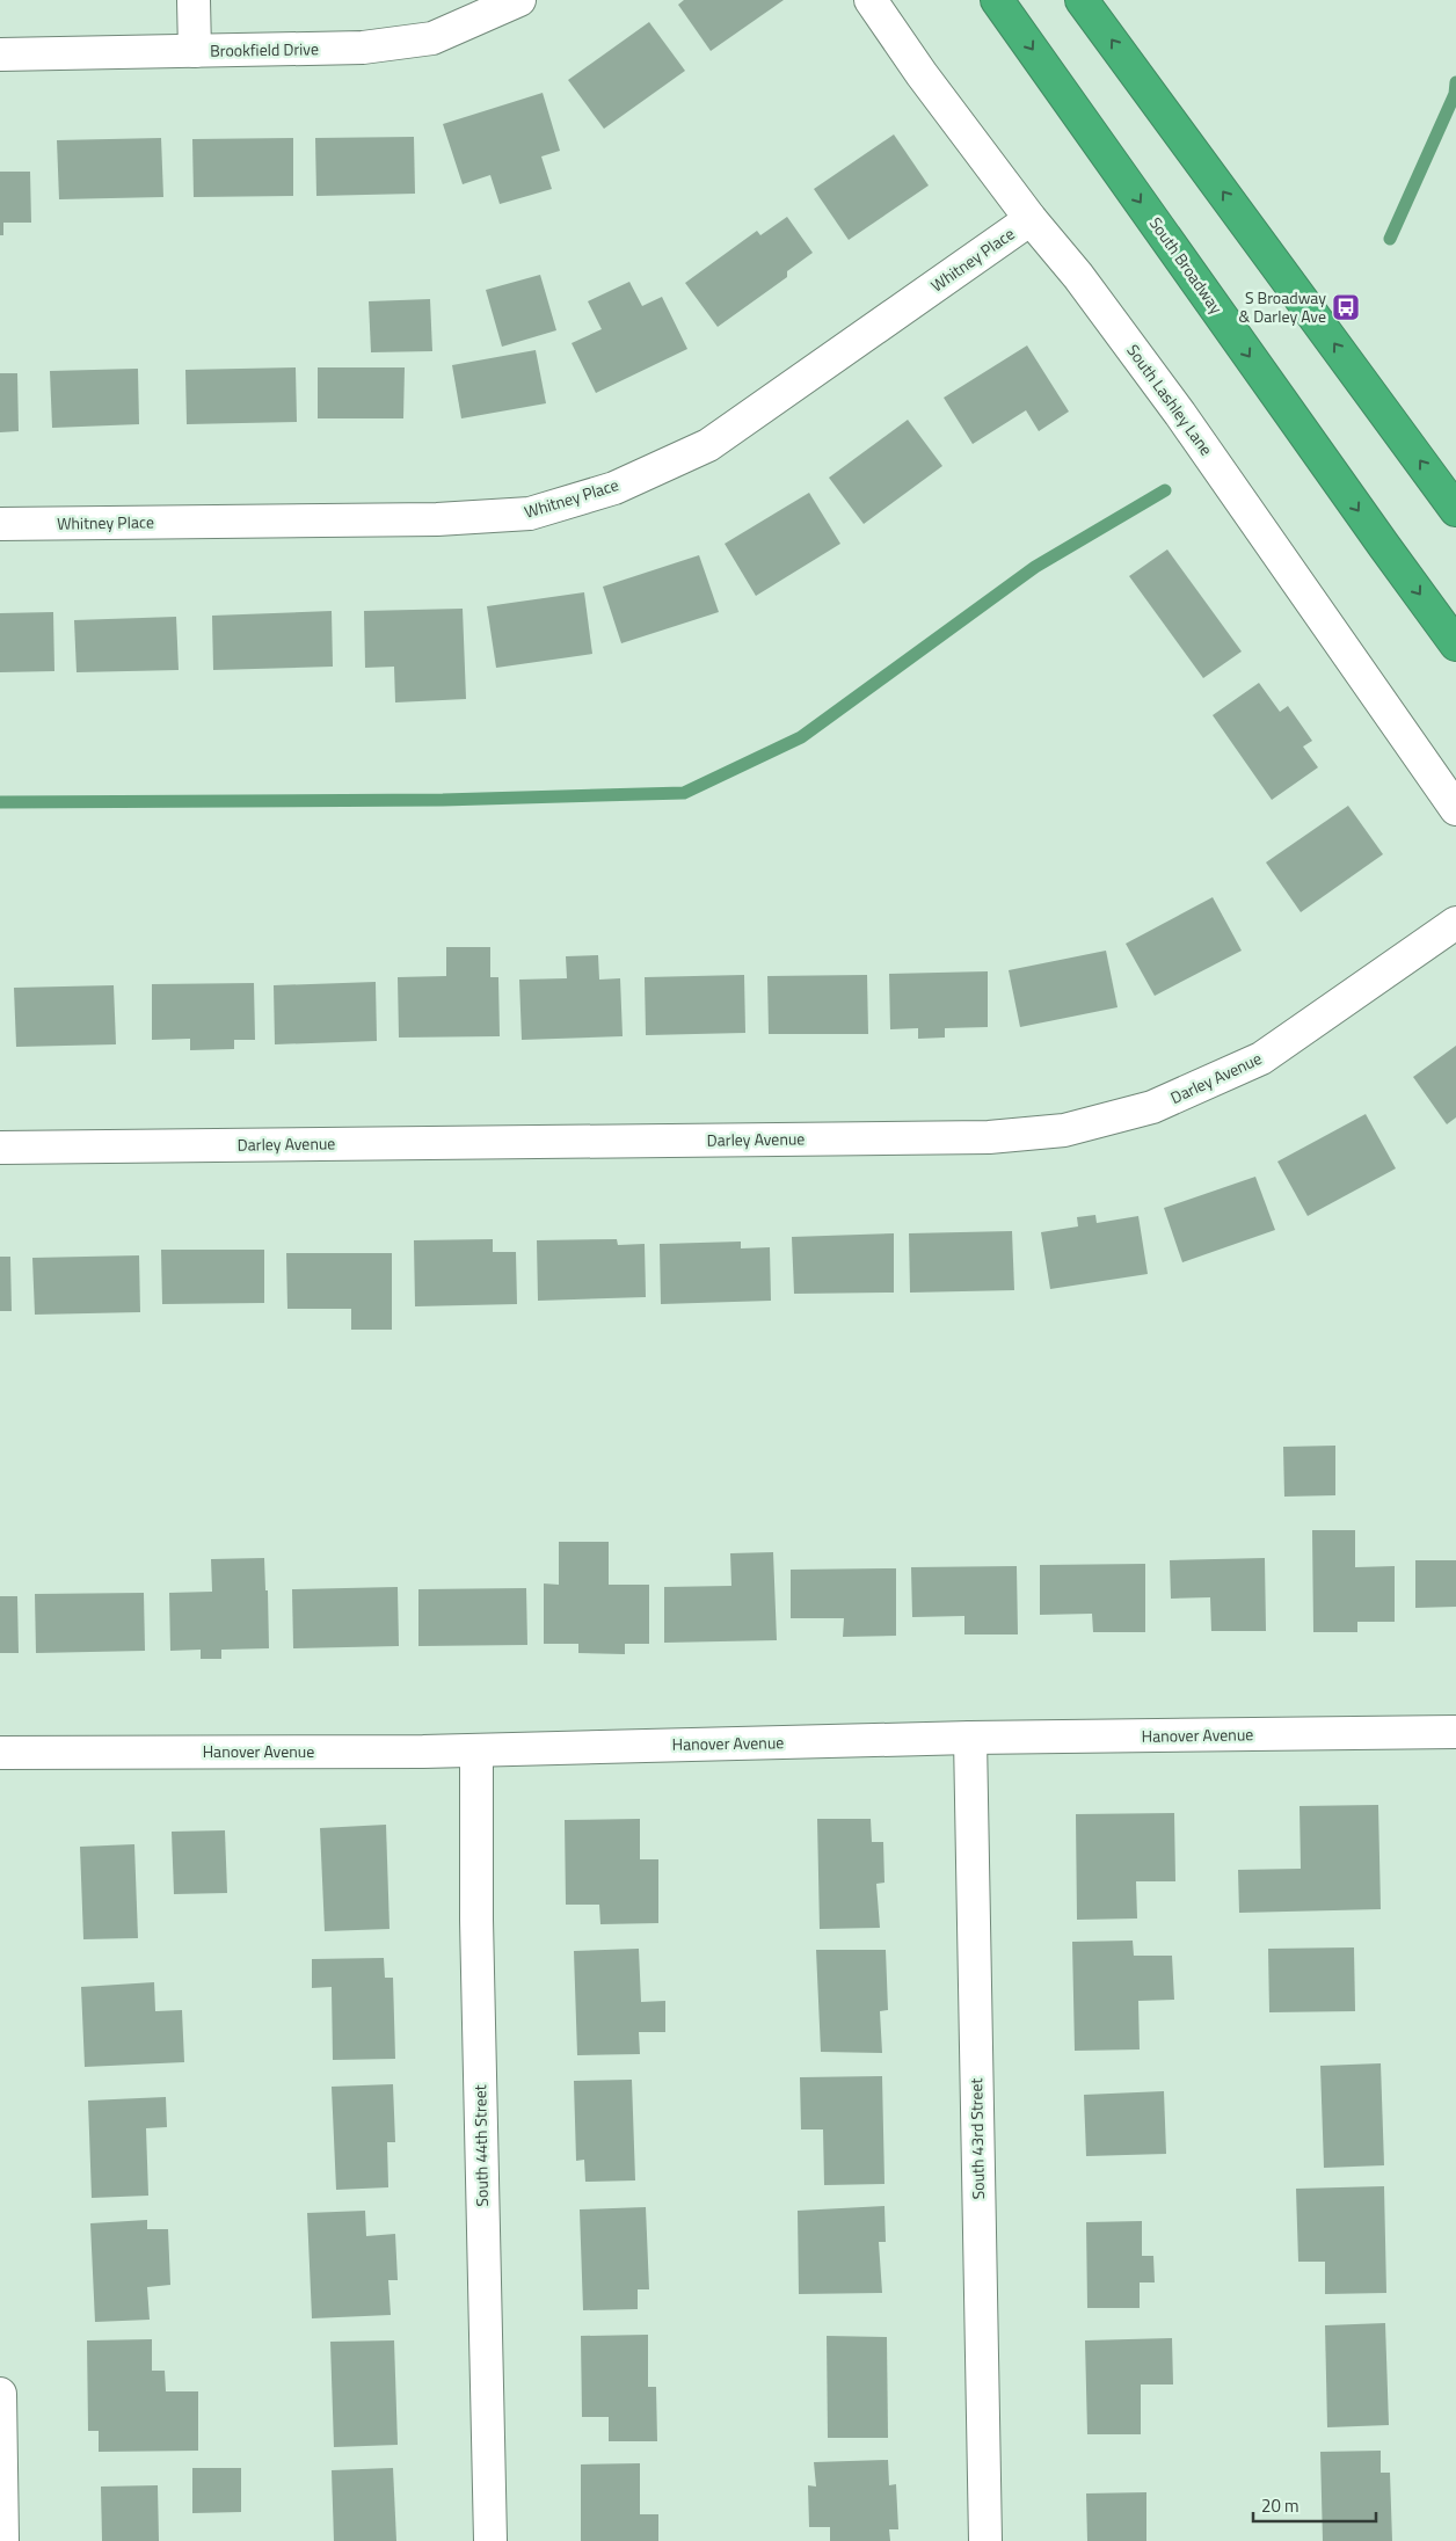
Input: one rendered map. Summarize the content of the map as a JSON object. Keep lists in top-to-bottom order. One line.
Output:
{"streets":{"highway":["South Broadway"],"street":["Brookfield Drive","Whitney Place","South Lashley Lane","Darley Avenue","Hanover Avenue","South 43rd Street","South 44th Street"]},"crossings":[["Whitney Place","South Lashley Lane"],["Hanover Avenue","South 43rd Street"],["Hanover Avenue","South 44th Street"]],"places":{"bus stop":["S Broadway & Darley Ave"]},"scale_bar":"20 m"}
